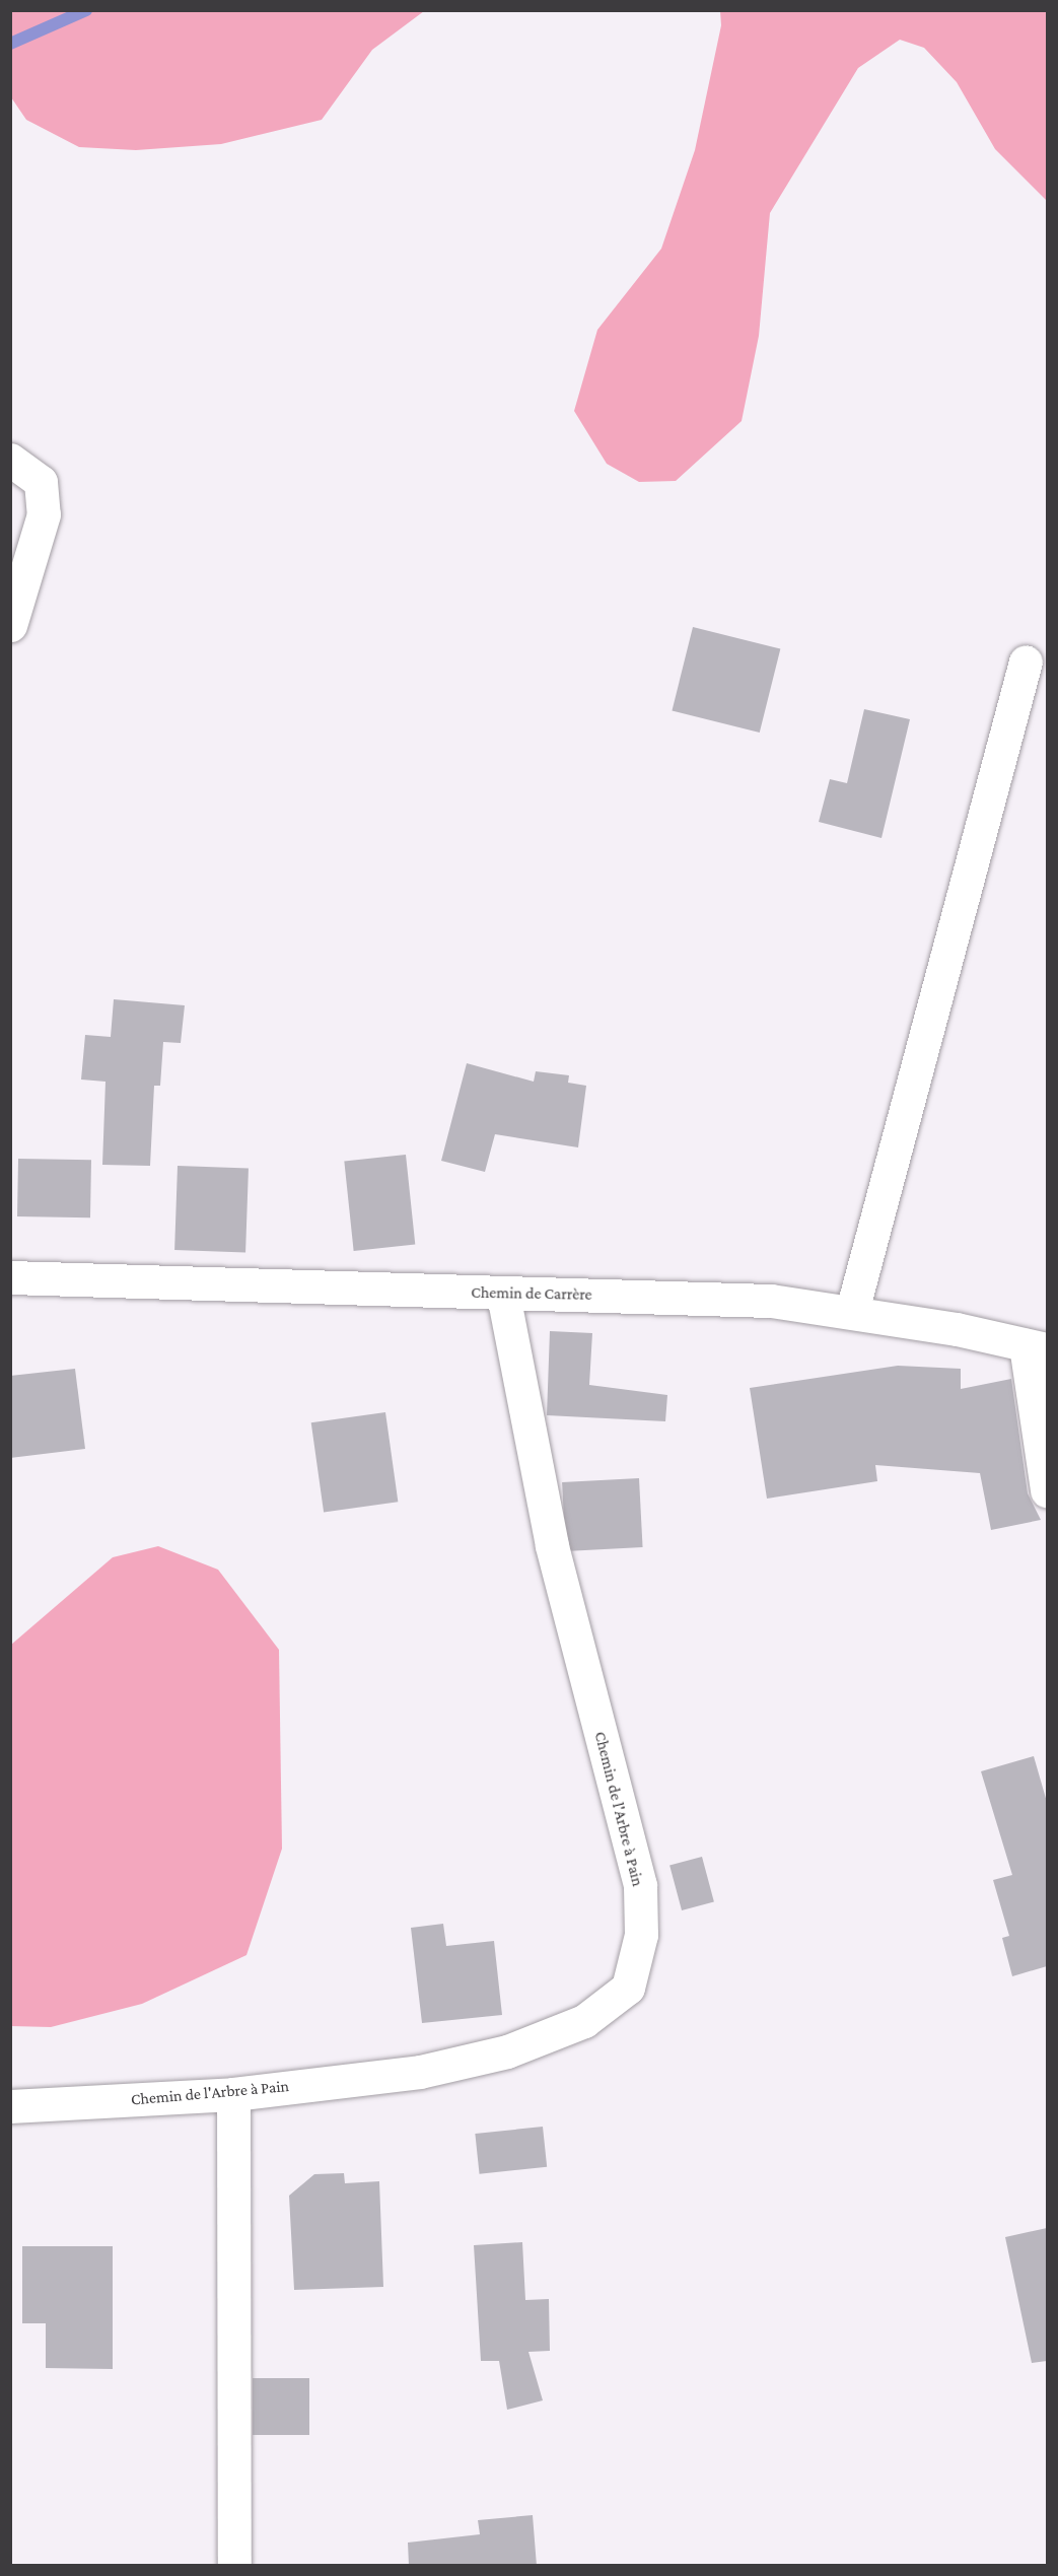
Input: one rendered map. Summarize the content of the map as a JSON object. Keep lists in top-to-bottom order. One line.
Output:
{"streets":{"street":["Chemin de Carrère","Chemin de l'Arbre à Pain"]},"crossings":[["Chemin de Carrère","Chemin de l'Arbre à Pain"]]}
